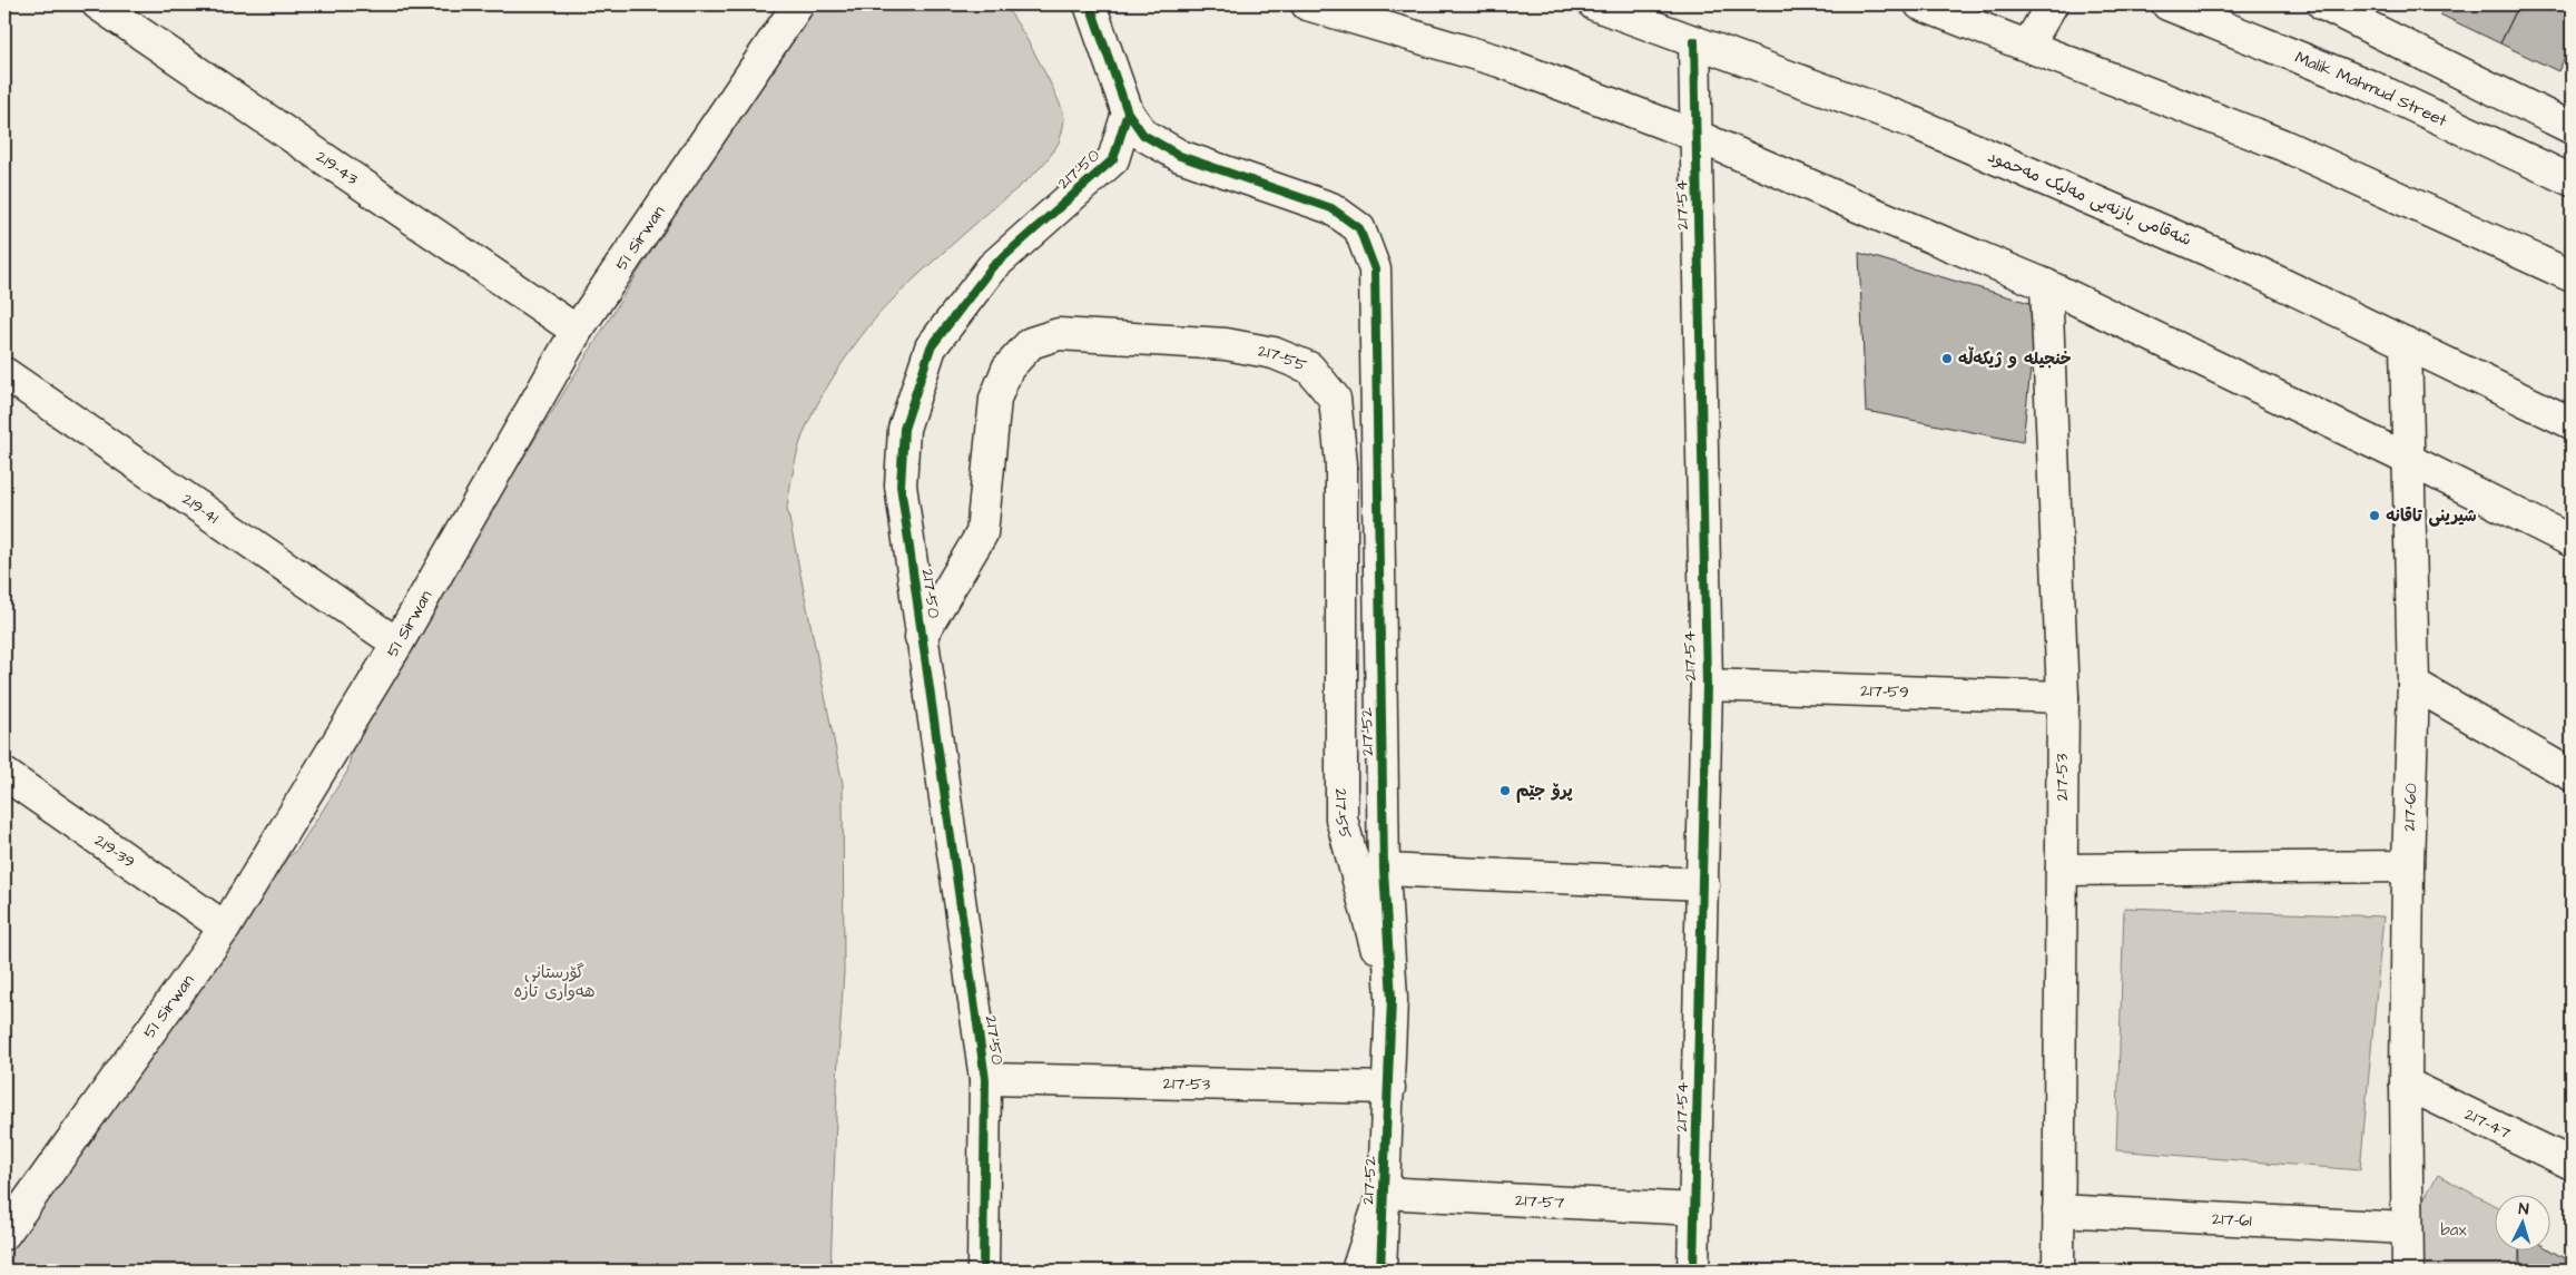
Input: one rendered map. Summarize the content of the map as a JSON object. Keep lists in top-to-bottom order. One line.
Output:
{"streets":{"main road":["Malik Mahmud Street","219-43","217-50","شەقامی بازنەیی مەلیک مەحمود","217-54","51 Sirwan","217-55","219-41","217-59","217-52","217-53","217-60","219-39","217-47","217-57","217-61"]},"crossings":[["219-43","51 Sirwan"],["217-50","217-55"],["217-50","217-52"],["217-50","217-53"],["شەقامی بازنەیی مەلیک مەحمود","217-54"],["شەقامی بازنەیی مەلیک مەحمود","217-60"],["217-54","217-59"],["217-54","217-57"],["51 Sirwan","219-41"],["51 Sirwan","219-39"],["217-55","217-52"],["217-59","217-53"],["217-52","217-53"],["217-52","217-57"],["217-53","217-61"],["217-60","217-47"],["217-60","217-61"]],"parks":["گۆڕستانی هەواری تازە","bax"],"places":["خنجیلە و ژیکەڵە","شیرینی تاقانه","پرۆ جێم"],"north":"top"}
